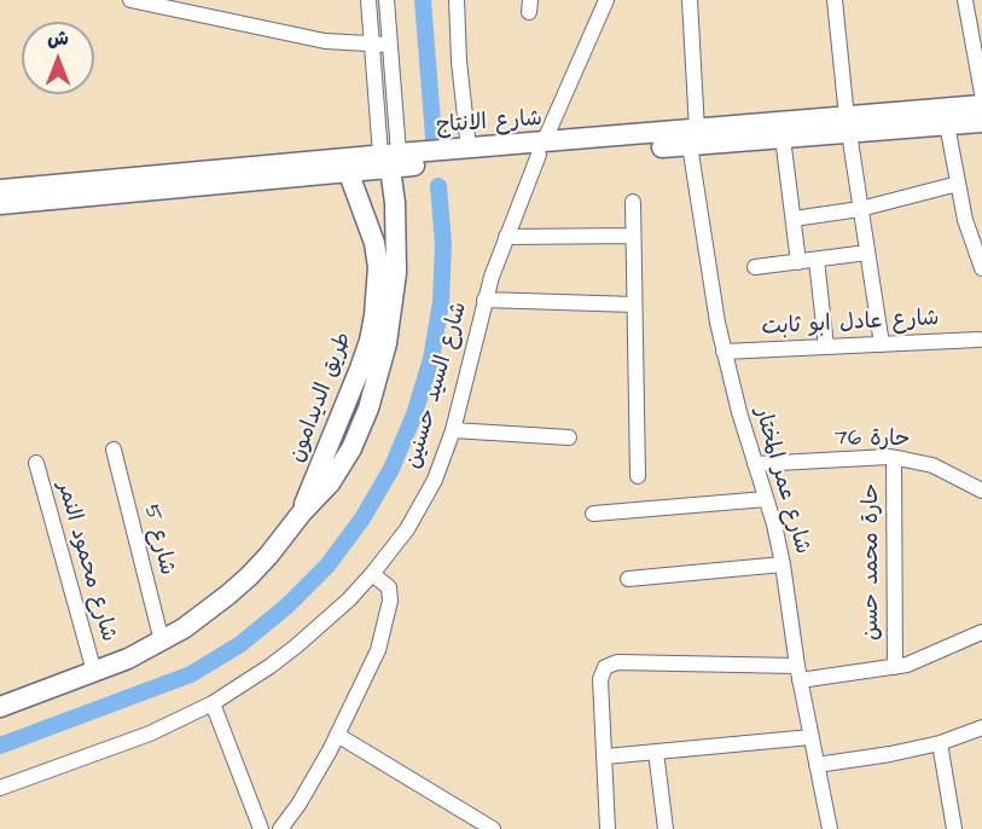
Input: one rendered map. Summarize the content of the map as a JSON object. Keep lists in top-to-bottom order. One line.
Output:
{"streets":{"main road":["شارع الانتاج","طريق الديدامون"],"street":["شارع عادل ابو ثابت","شارع السيد حسنين","حارة 76","شارع عمر المختار","شارع 5","شارع محمود النمر","حارة محمد حسن"]},"crossings":[["شارع الانتاج","شارع السيد حسنين"],["شارع الانتاج","طريق الديدامون"],["شارع الانتاج","شارع عمر المختار"],["شارع عادل ابو ثابت","شارع عمر المختار"],["طريق الديدامون","شارع 5"],["طريق الديدامون","شارع محمود النمر"],["حارة 76","شارع عمر المختار"],["حارة 76","حارة محمد حسن"]],"north":"top"}
